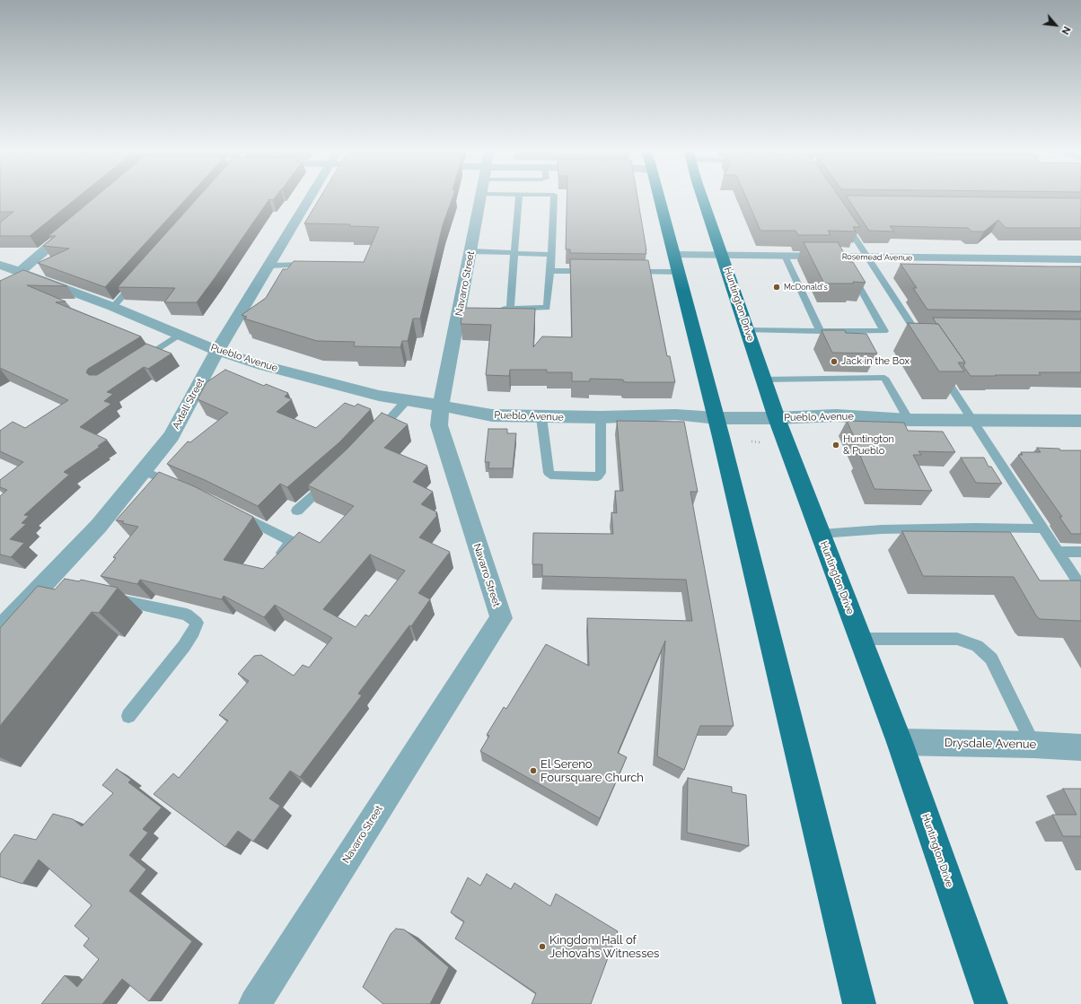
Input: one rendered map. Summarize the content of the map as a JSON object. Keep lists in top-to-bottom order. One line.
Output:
{"streets":{"main road":["Huntington Drive"],"street":["Rosemead Avenue","Navarro Street","Pueblo Avenue","Axtell Street","Drysdale Avenue"]},"crossings":[["Rosemead Avenue","Huntington Drive"],["Navarro Street","Pueblo Avenue"],["Huntington Drive","Pueblo Avenue"],["Huntington Drive","Drysdale Avenue"],["Pueblo Avenue","Axtell Street"]],"places":["McDonald's","Jack in the Box","Huntington & Pueblo","El Sereno Foursquare Church","Kingdom Hall of Jehovahs Witnesses"],"north":"bottom right"}
